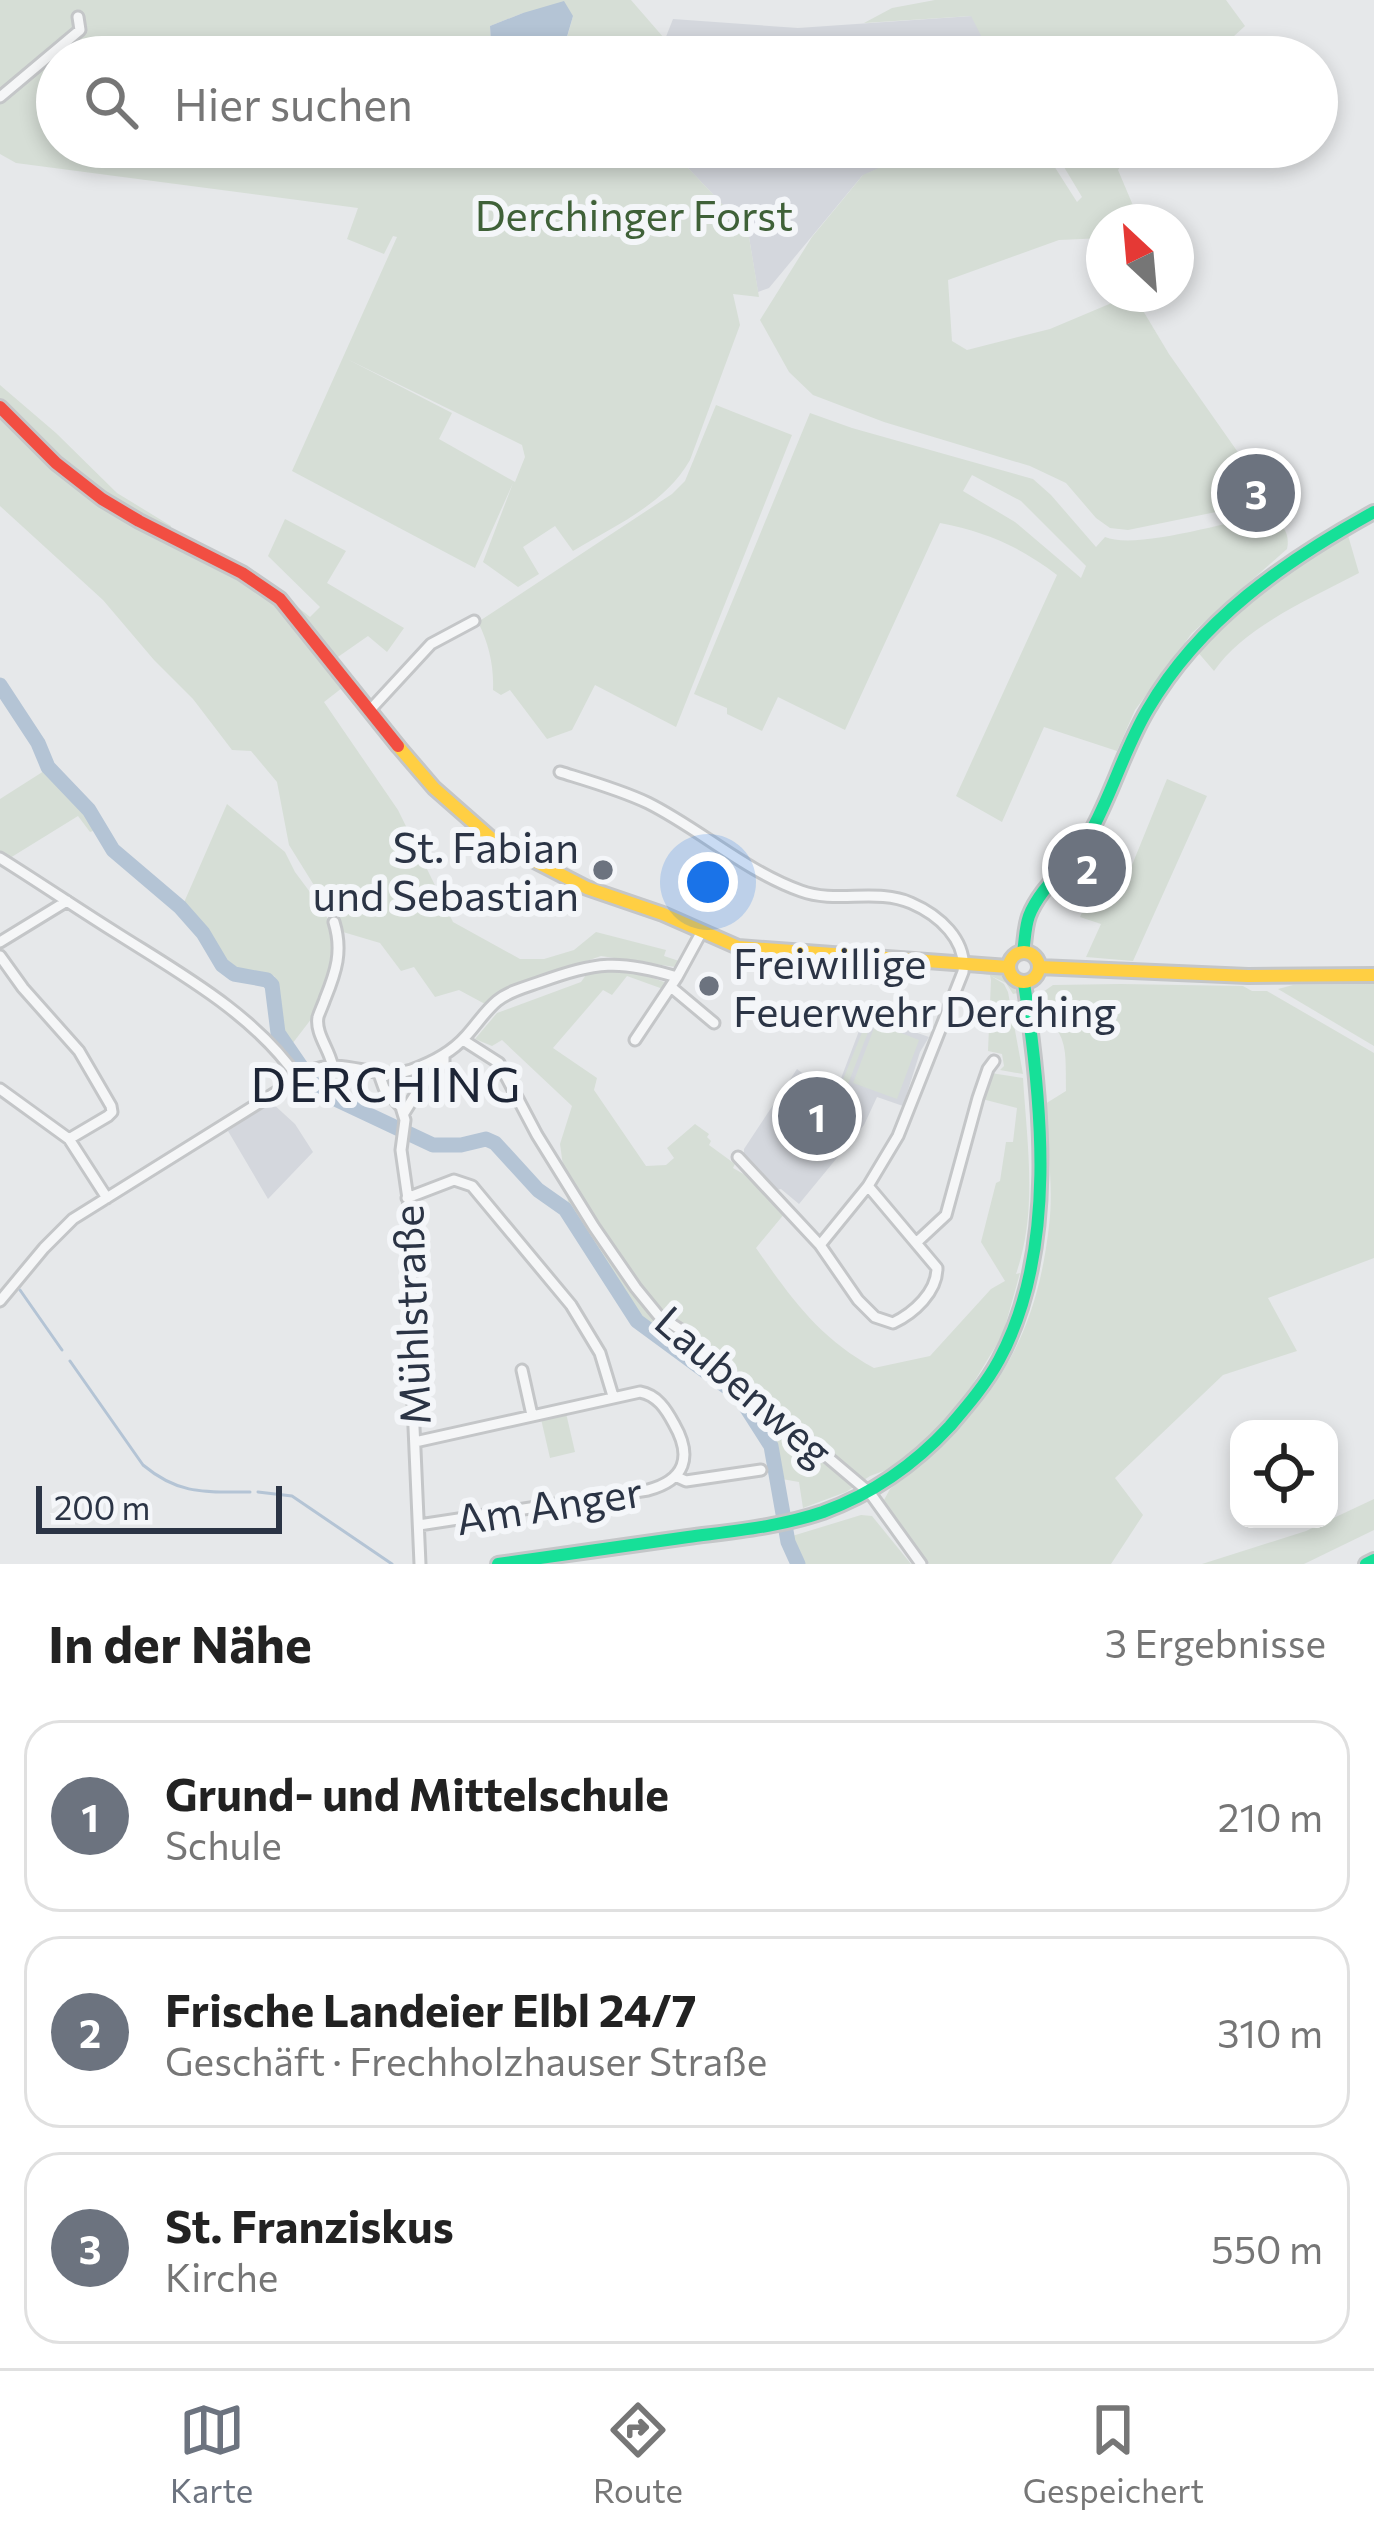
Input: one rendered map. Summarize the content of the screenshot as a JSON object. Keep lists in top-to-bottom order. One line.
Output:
{"streets":{"street":["Mühlstraße","Laubenweg","Am Anger"]},"crossings":[["Mühlstraße","Am Anger"]],"districts":["DERCHING"],"parks":["Derchinger Forst"],"places":["St. Fabian und Sebastian","Freiwillige Feuerwehr Derching"],"scale_bar":"200 m","north":"top left","page":{"search":"Hier suchen","pins":["3","2","1"],"scale":"200 m","heading":["In der Nähe","3 Ergebnisse"],"list":[{"mark":"1","name":"Grund- und Mittelschule","note":"Schule","value":"210 m"},{"mark":"2","name":"Frische Landeier Elbl 24/7","note":"Geschäft · Frechholzhauser Straße","value":"310 m"},{"mark":"3","name":"St. Franziskus","note":"Kirche","value":"550 m"}],"nav":["Karte","Route","Gespeichert"]}}
